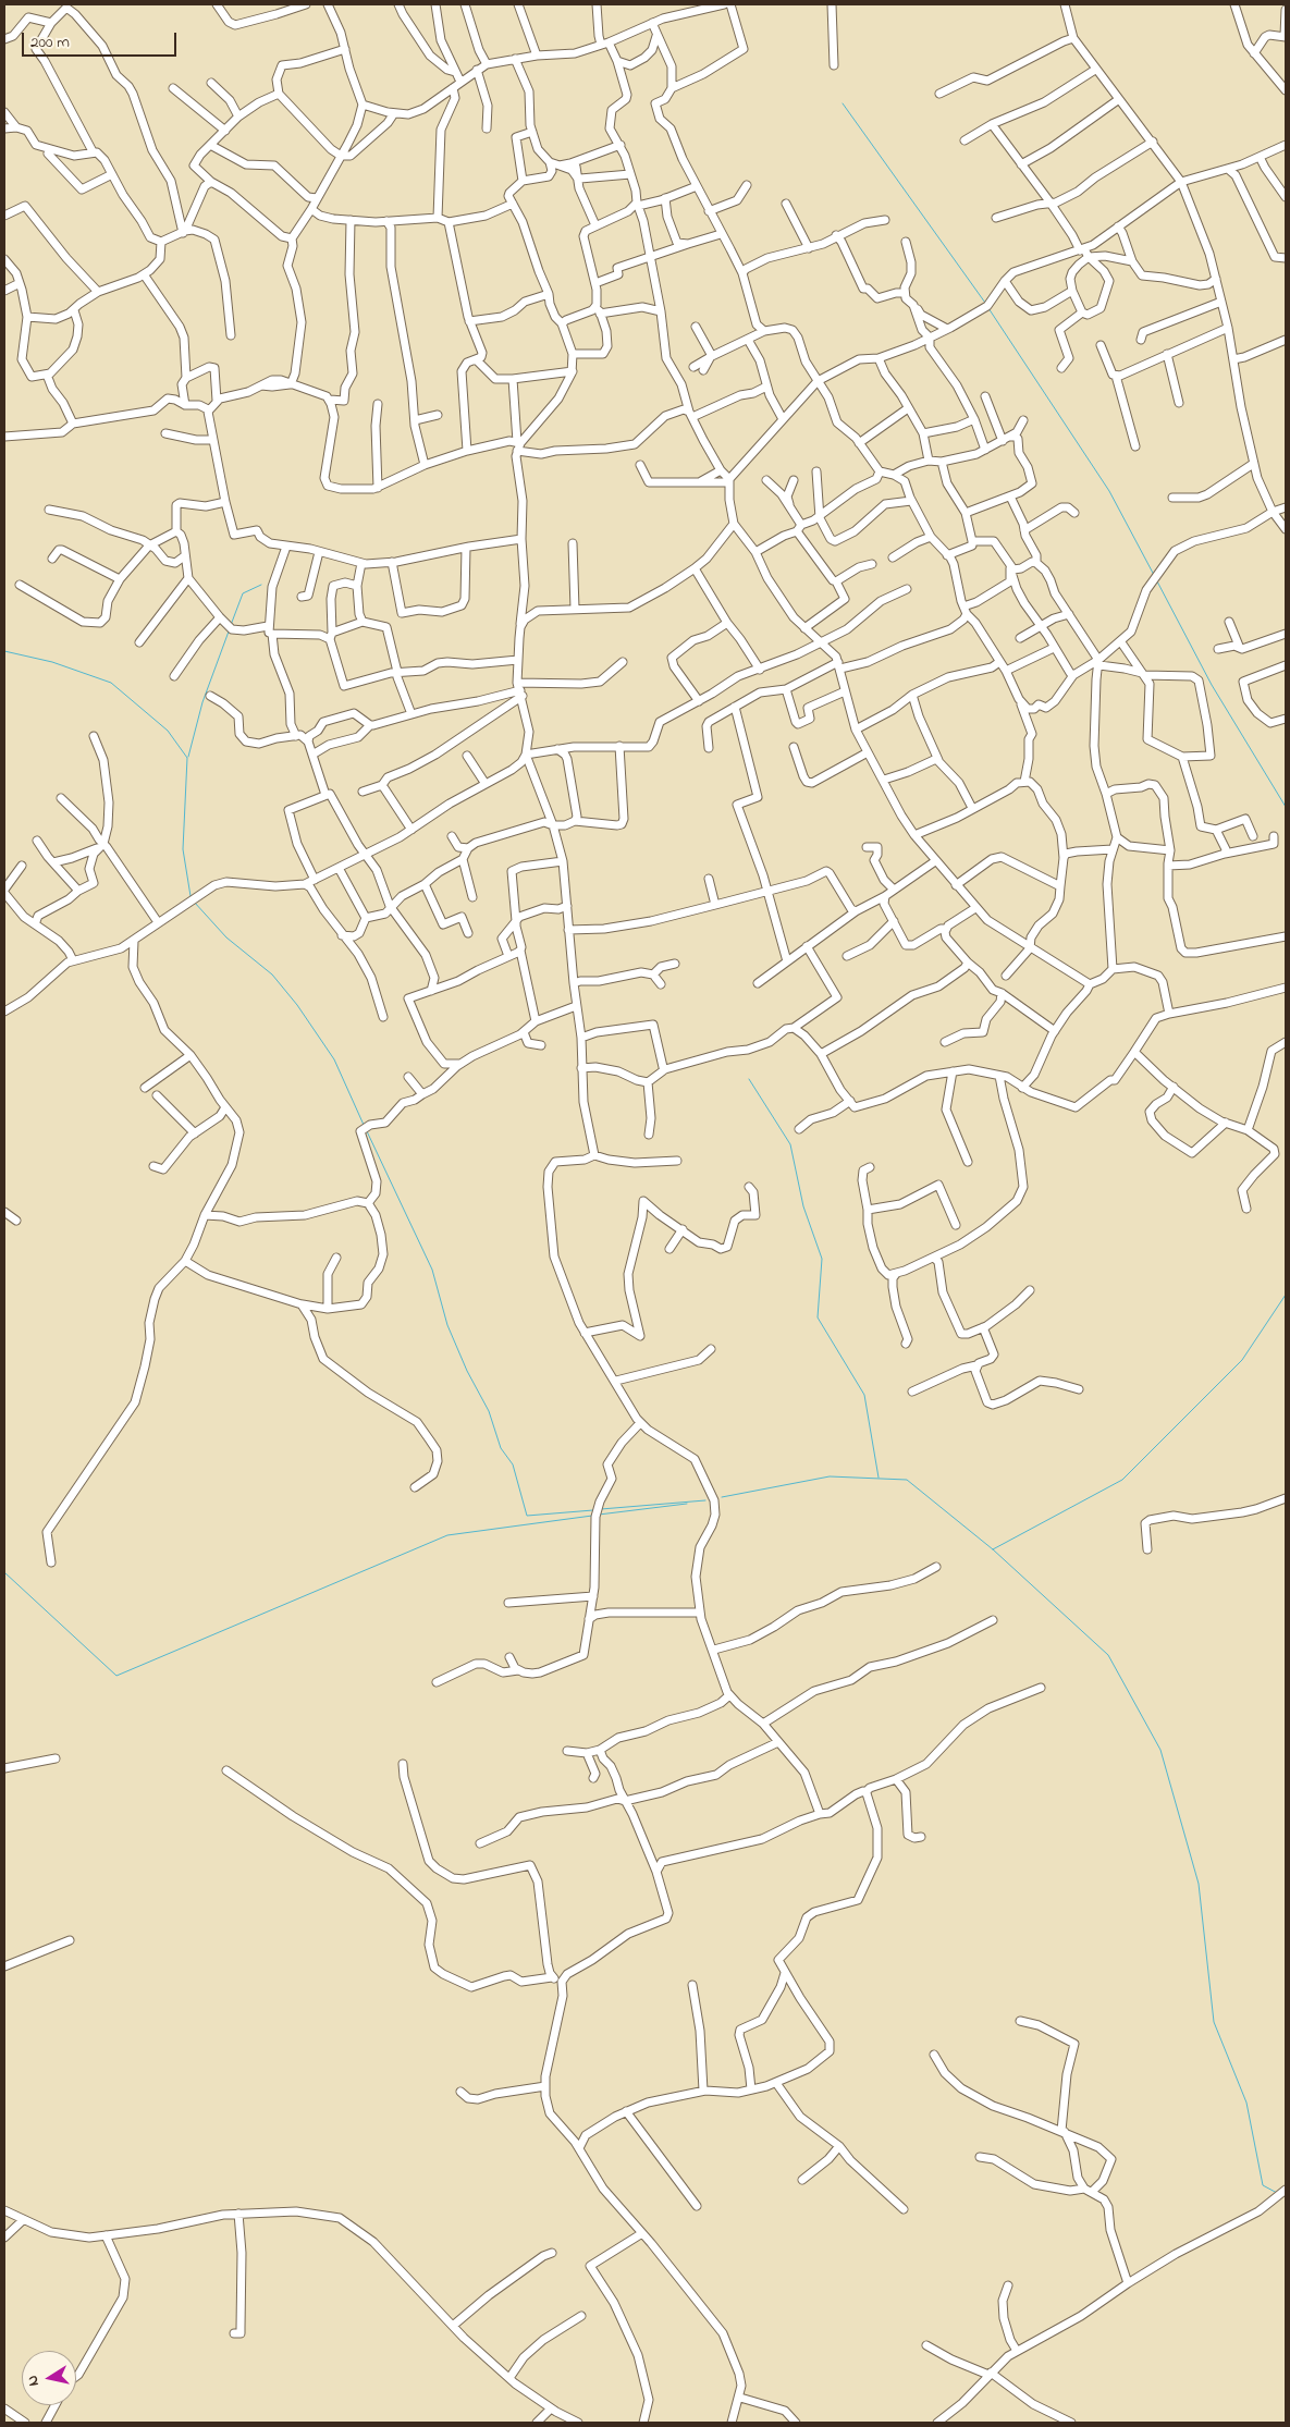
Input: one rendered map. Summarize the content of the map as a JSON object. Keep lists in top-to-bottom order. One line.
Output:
{"scale_bar":"200 m","north":"left"}
